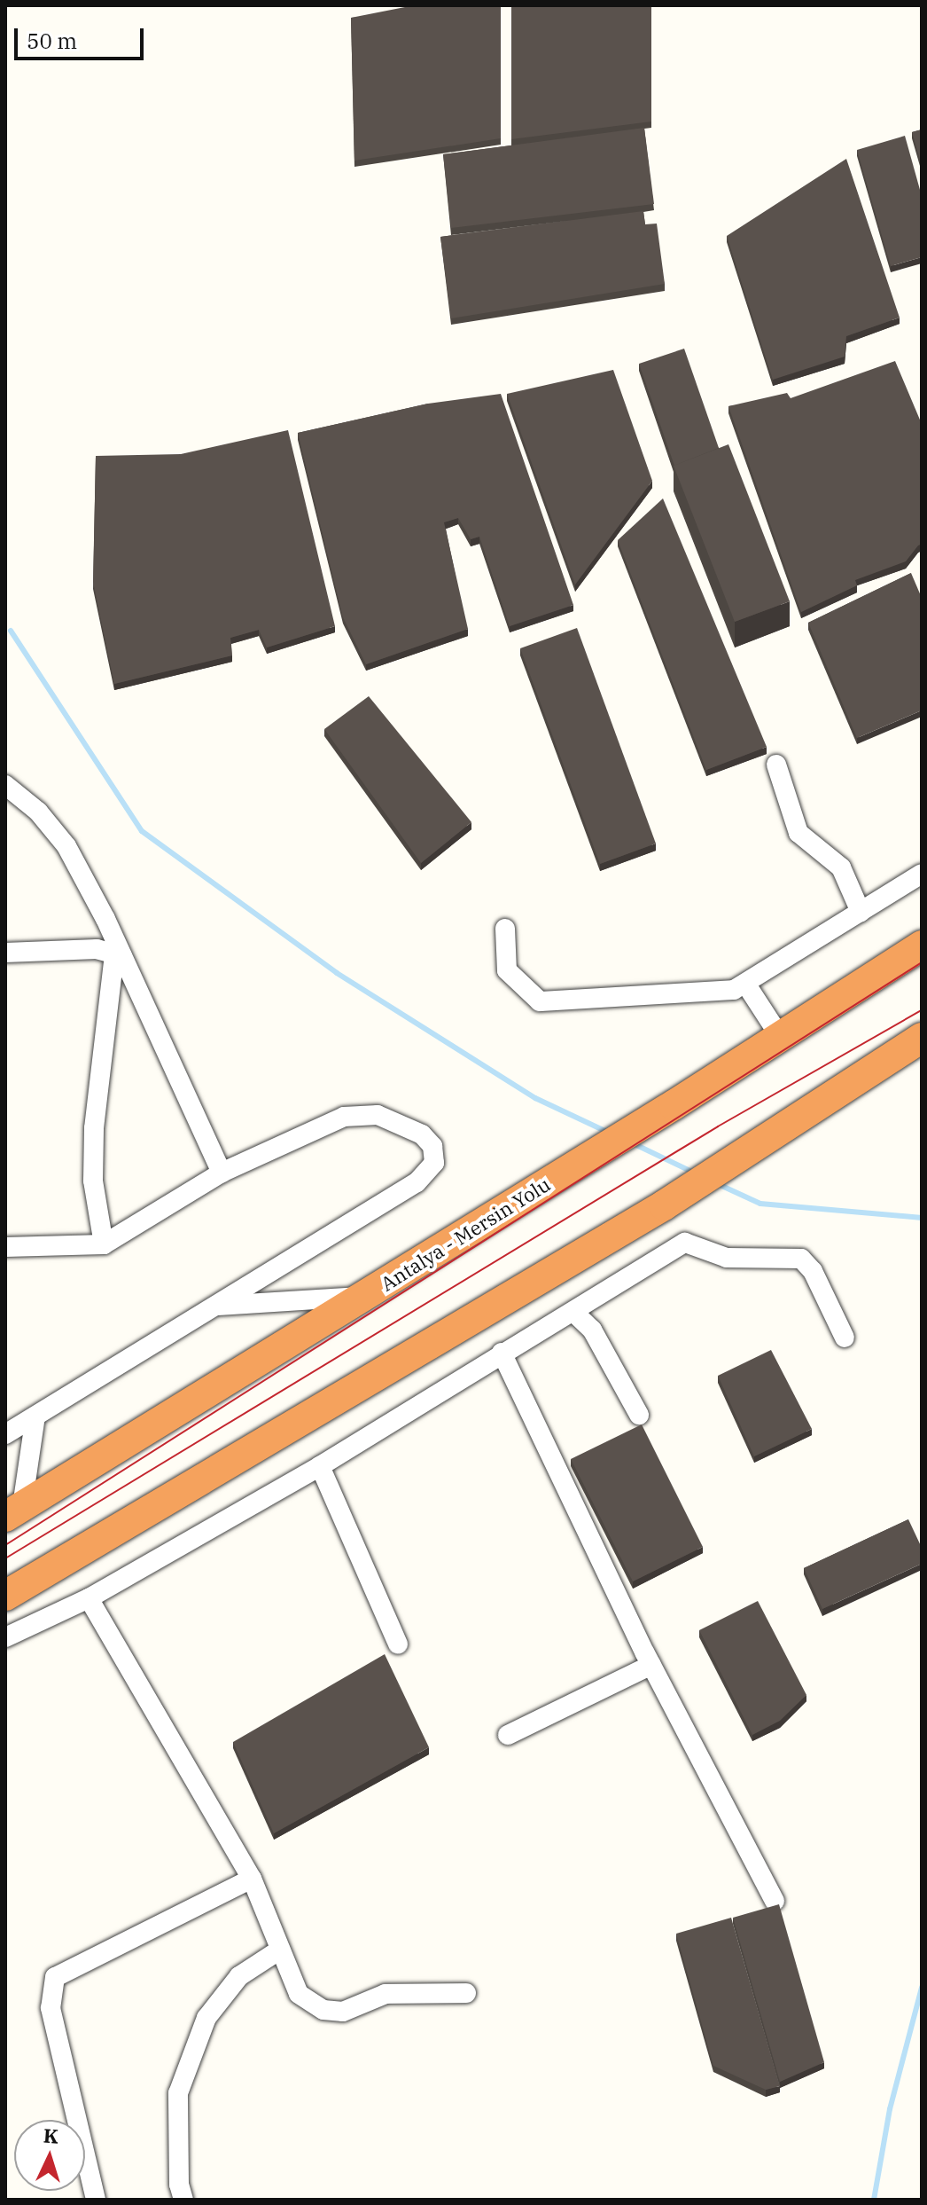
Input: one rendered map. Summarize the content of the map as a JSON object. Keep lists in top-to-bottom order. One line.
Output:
{"streets":{"highway":["Antalya - Mersin Yolu"]},"scale_bar":"50 m","north":"top"}
